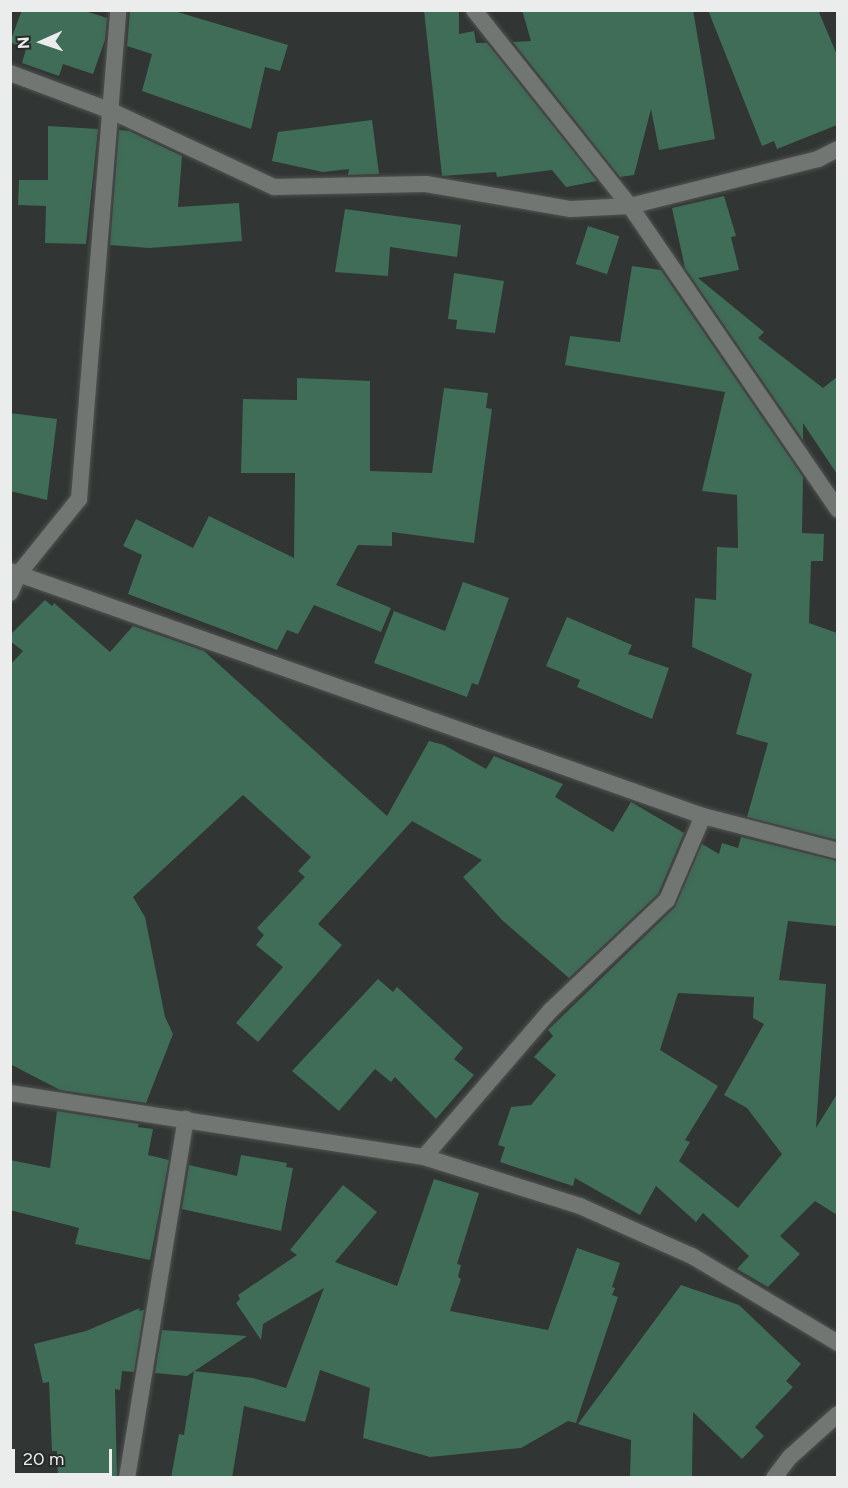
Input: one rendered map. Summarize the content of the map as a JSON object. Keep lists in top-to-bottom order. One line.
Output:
{"scale_bar":"20 m","north":"left"}
